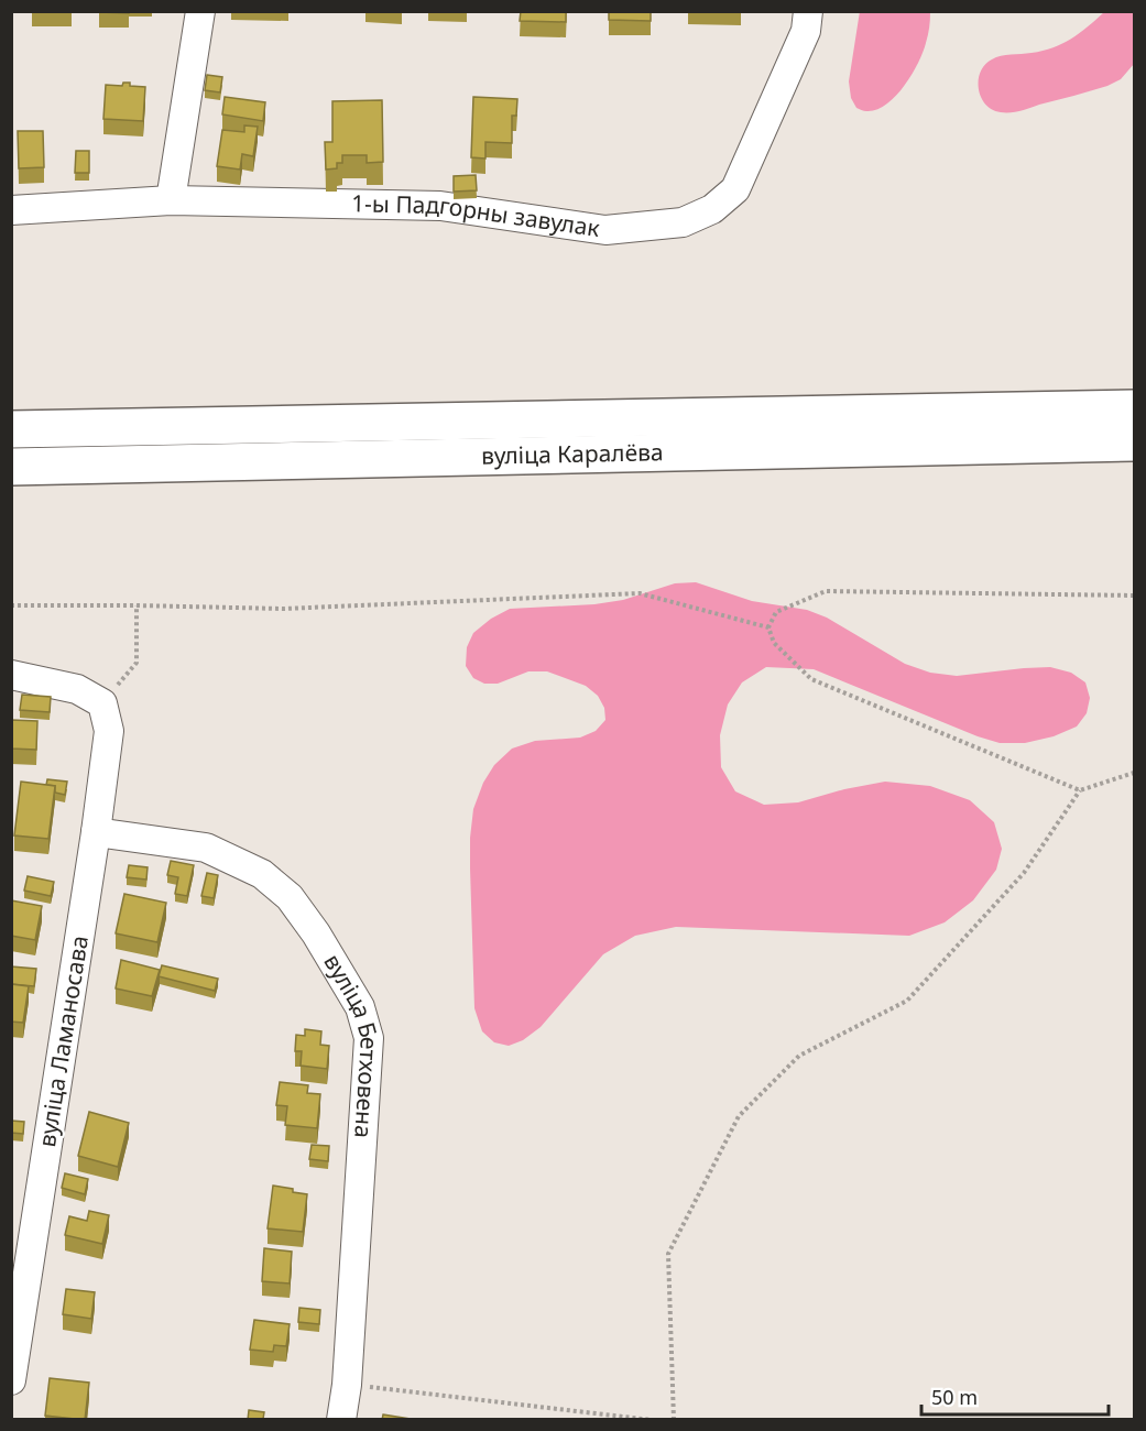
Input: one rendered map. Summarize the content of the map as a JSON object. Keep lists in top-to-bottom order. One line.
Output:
{"streets":{"main road":["вуліца Каралёва"],"street":["1-ы Падгорны завулак","вуліца Ламаносава","вуліца Бетховена"]},"crossings":[["вуліца Ламаносава","вуліца Бетховена"]],"scale_bar":"50 m"}
